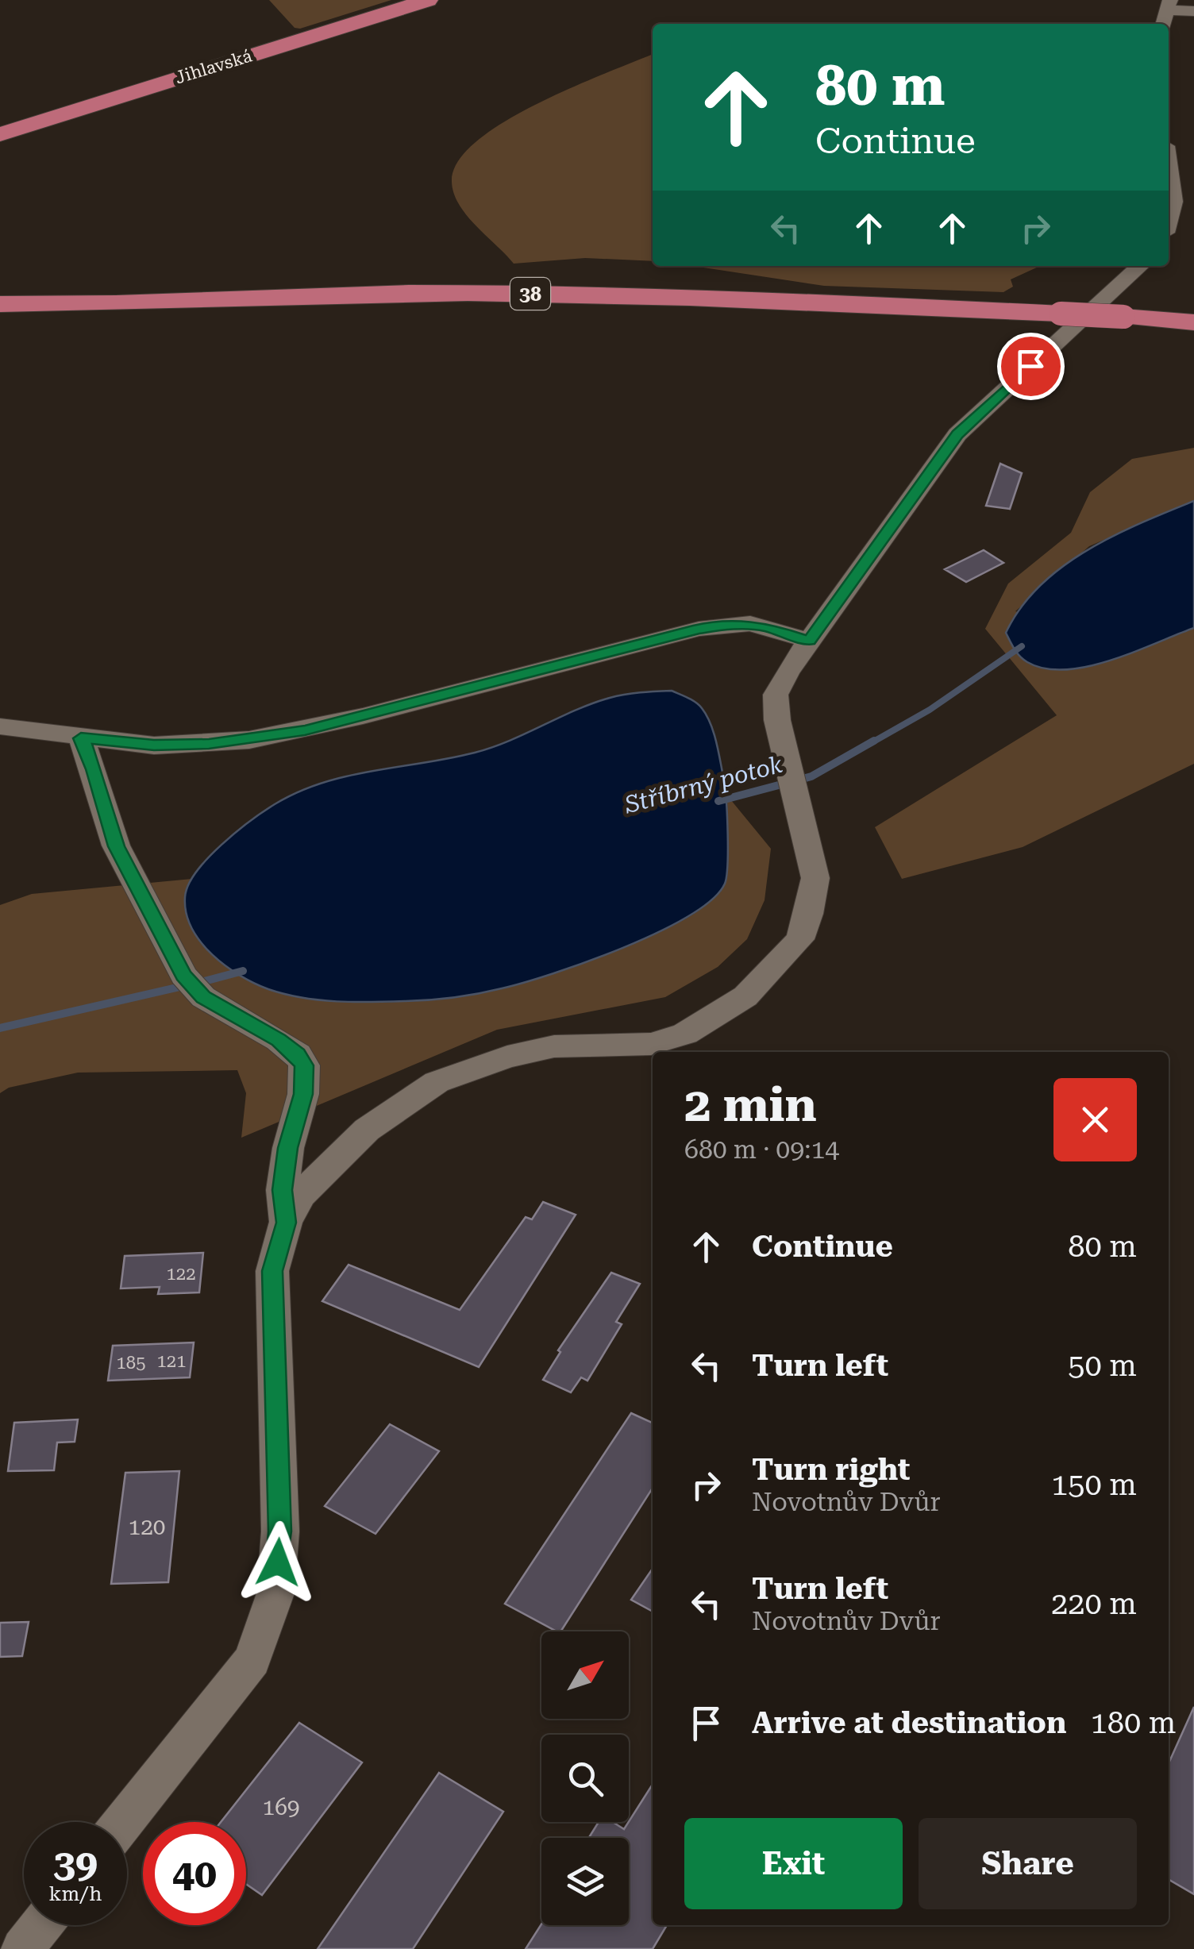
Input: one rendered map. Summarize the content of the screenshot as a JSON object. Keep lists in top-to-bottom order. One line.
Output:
{"streets":{"main road":["Jihlavská","38"]},"water":["Stříbrný potok"],"house_numbers":["122","121","185","120","169"],"north":"top right","page":{"turn":["80 m","Continue"],"heading":["2 min","680 m · 09:14"],"list":[{"name":"Continue","value":"80 m"},{"name":"Turn left","value":"50 m"},{"name":"Turn right","note":"Novotnův Dvůr","value":"150 m"},{"name":"Turn left","note":"Novotnův Dvůr","value":"220 m"},{"name":"Arrive at destination","value":"180 m"}],"buttons":["Exit","Share"],"speed":"39 km/h","limit":"40"}}
